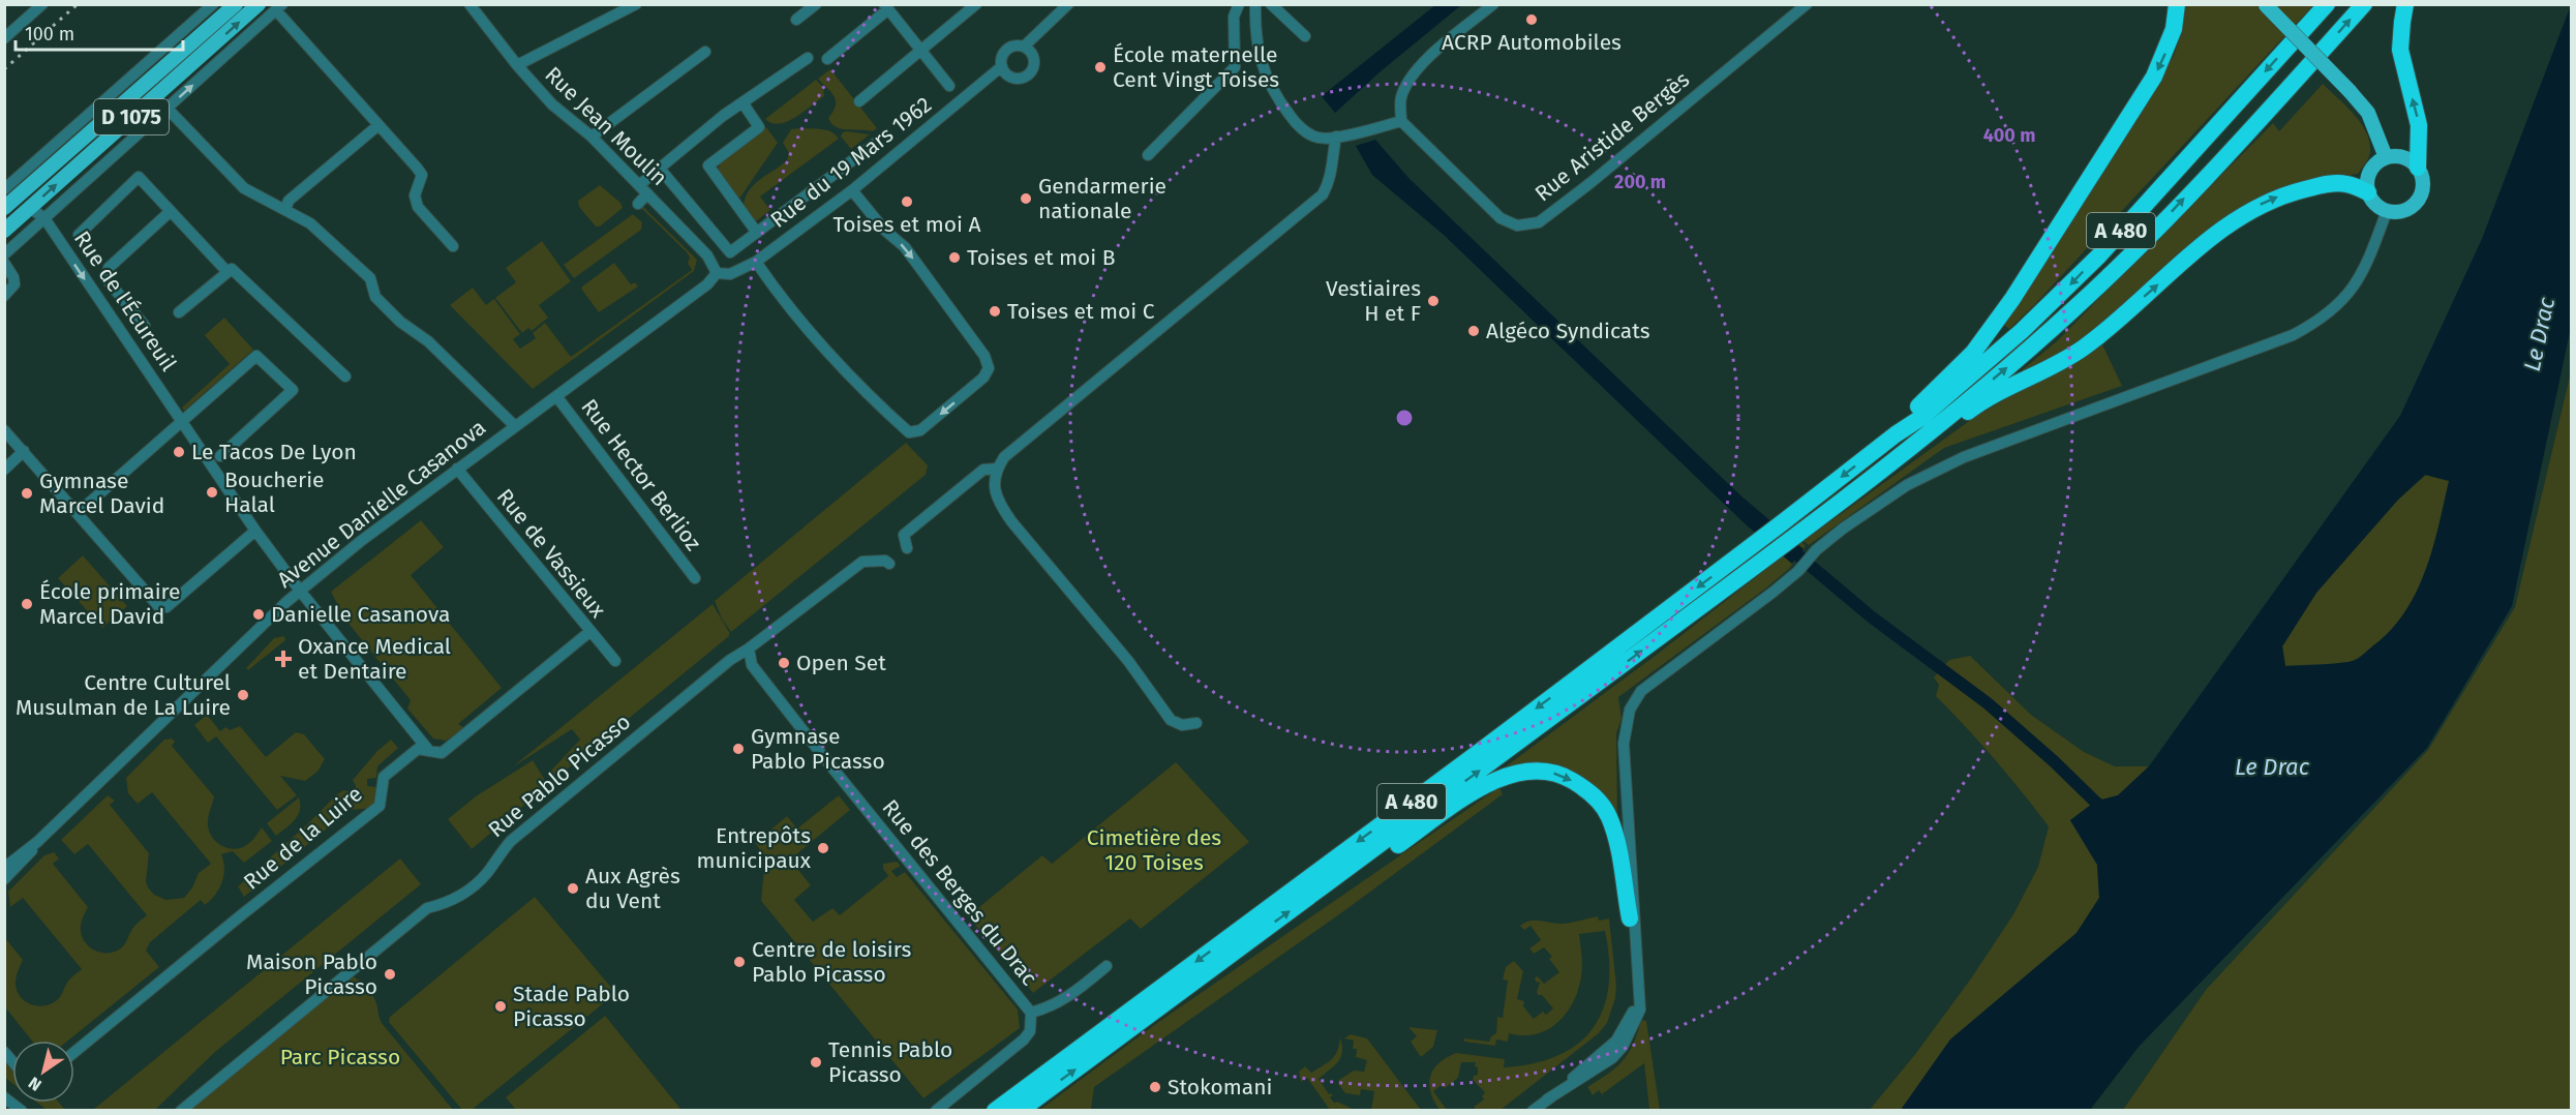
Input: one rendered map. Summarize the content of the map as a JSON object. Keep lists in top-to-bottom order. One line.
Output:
{"streets":{"highway":["A 480"],"main road":["D 1075"],"street":["Rue Jean Moulin","Rue Aristide Bergès","Rue du 19 Mars 1962","Rue de l'Écureuil","Rue Hector Berlioz","Avenue Danielle Casanova","Rue de Vassieux","Rue Pablo Picasso","Rue de la Luire","Rue des Berges du Drac"]},"crossings":[["D 1075","Rue de l'Écureuil"],["Rue Jean Moulin","Rue du 19 Mars 1962"],["Rue Jean Moulin","Avenue Danielle Casanova"],["Rue du 19 Mars 1962","Avenue Danielle Casanova"],["Rue de l'Écureuil","Avenue Danielle Casanova"],["Rue de l'Écureuil","Rue de la Luire"],["Rue Hector Berlioz","Avenue Danielle Casanova"],["Avenue Danielle Casanova","Rue de Vassieux"],["Rue de Vassieux","Rue de la Luire"],["Rue Pablo Picasso","Rue des Berges du Drac"]],"water":["Le Drac"],"parks":["Cimetière des 120 Toises","Parc Picasso"],"places":{"other":["ACRP Automobiles","École maternelle Cent Vingt Toises","Gendarmerie nationale","Toises et moi A","Toises et moi B","Vestiaires H et F","Toises et moi C","Algéco Syndicats","Le Tacos De Lyon","Boucherie Halal","Gymnase Marcel David","École primaire Marcel David","Danielle Casanova","Open Set","Centre Culturel Musulman de La Luire","Gymnase Pablo Picasso","Entrepôts municipaux","Aux Agrès du Vent","Centre de loisirs Pablo Picasso","Maison Pablo Picasso","Stade Pablo Picasso","Tennis Pablo Picasso","Stokomani"],"health":["Oxance Medical et Dentaire"]},"scale_bar":"100 m","north":"bottom left","rings":["400 m","200 m"]}
